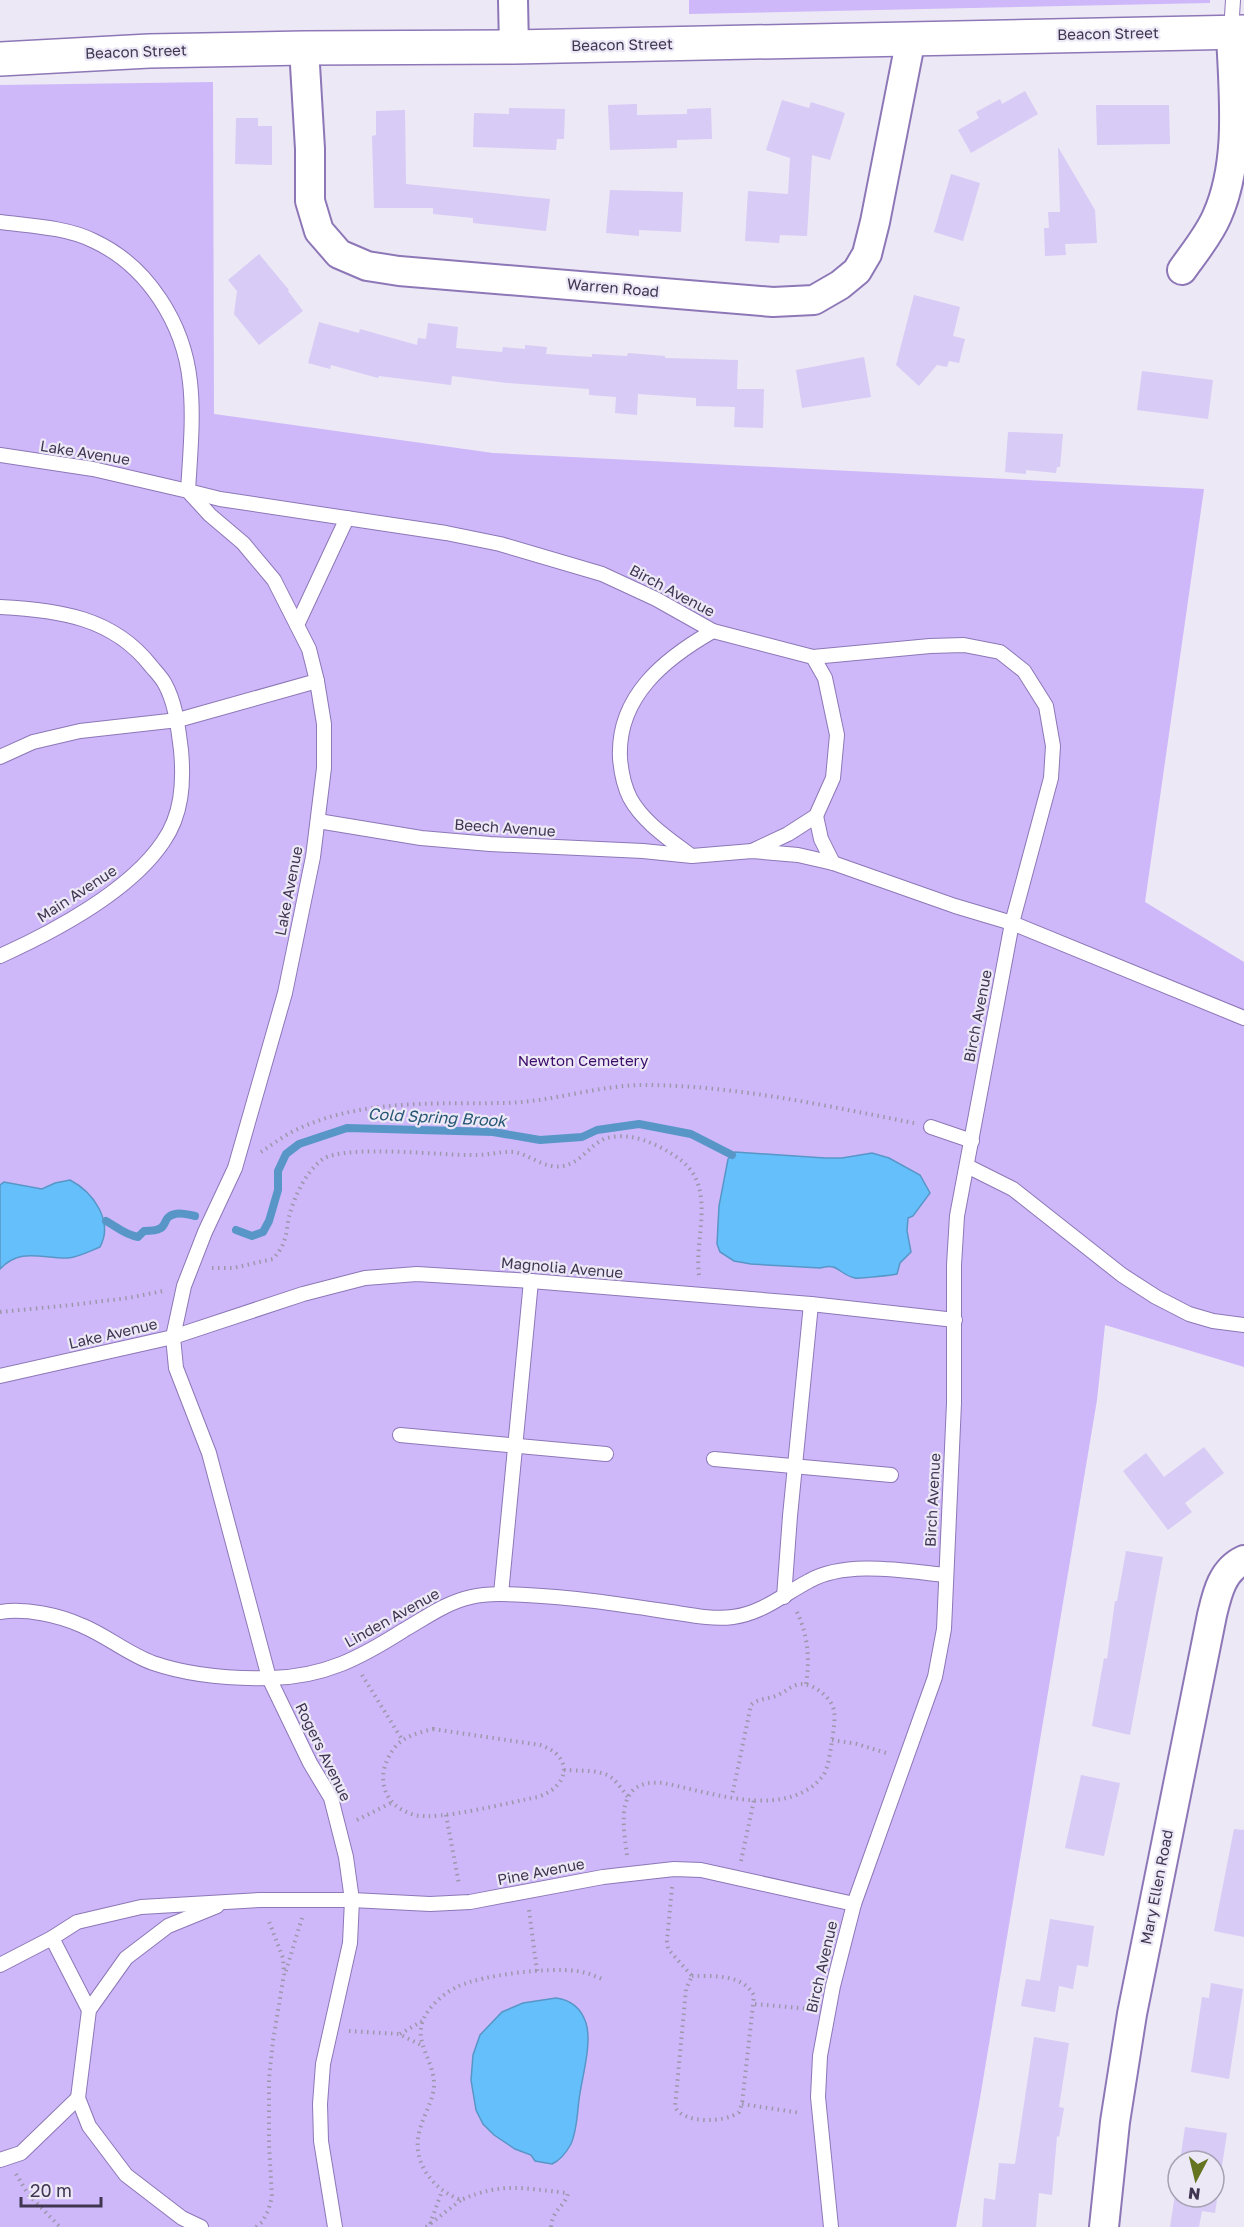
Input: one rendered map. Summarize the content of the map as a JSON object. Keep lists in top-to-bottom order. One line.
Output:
{"streets":{"main road":["Beacon Street"],"street":["Warren Road","Mary Ellen Road"],"lane":["Lake Avenue","Birch Avenue","Beech Avenue","Main Avenue","Magnolia Avenue","Linden Avenue","Rogers Avenue","Pine Avenue"]},"crossings":[["Beacon Street","Warren Road"],["Lake Avenue","Birch Avenue"],["Lake Avenue","Beech Avenue"],["Lake Avenue","Magnolia Avenue"],["Lake Avenue","Rogers Avenue"],["Birch Avenue","Magnolia Avenue"],["Birch Avenue","Linden Avenue"],["Birch Avenue","Pine Avenue"],["Magnolia Avenue","Rogers Avenue"],["Linden Avenue","Rogers Avenue"],["Rogers Avenue","Pine Avenue"]],"water":["Cold Spring Brook"],"parks":["Newton Cemetery"],"scale_bar":"20 m","north":"bottom"}
